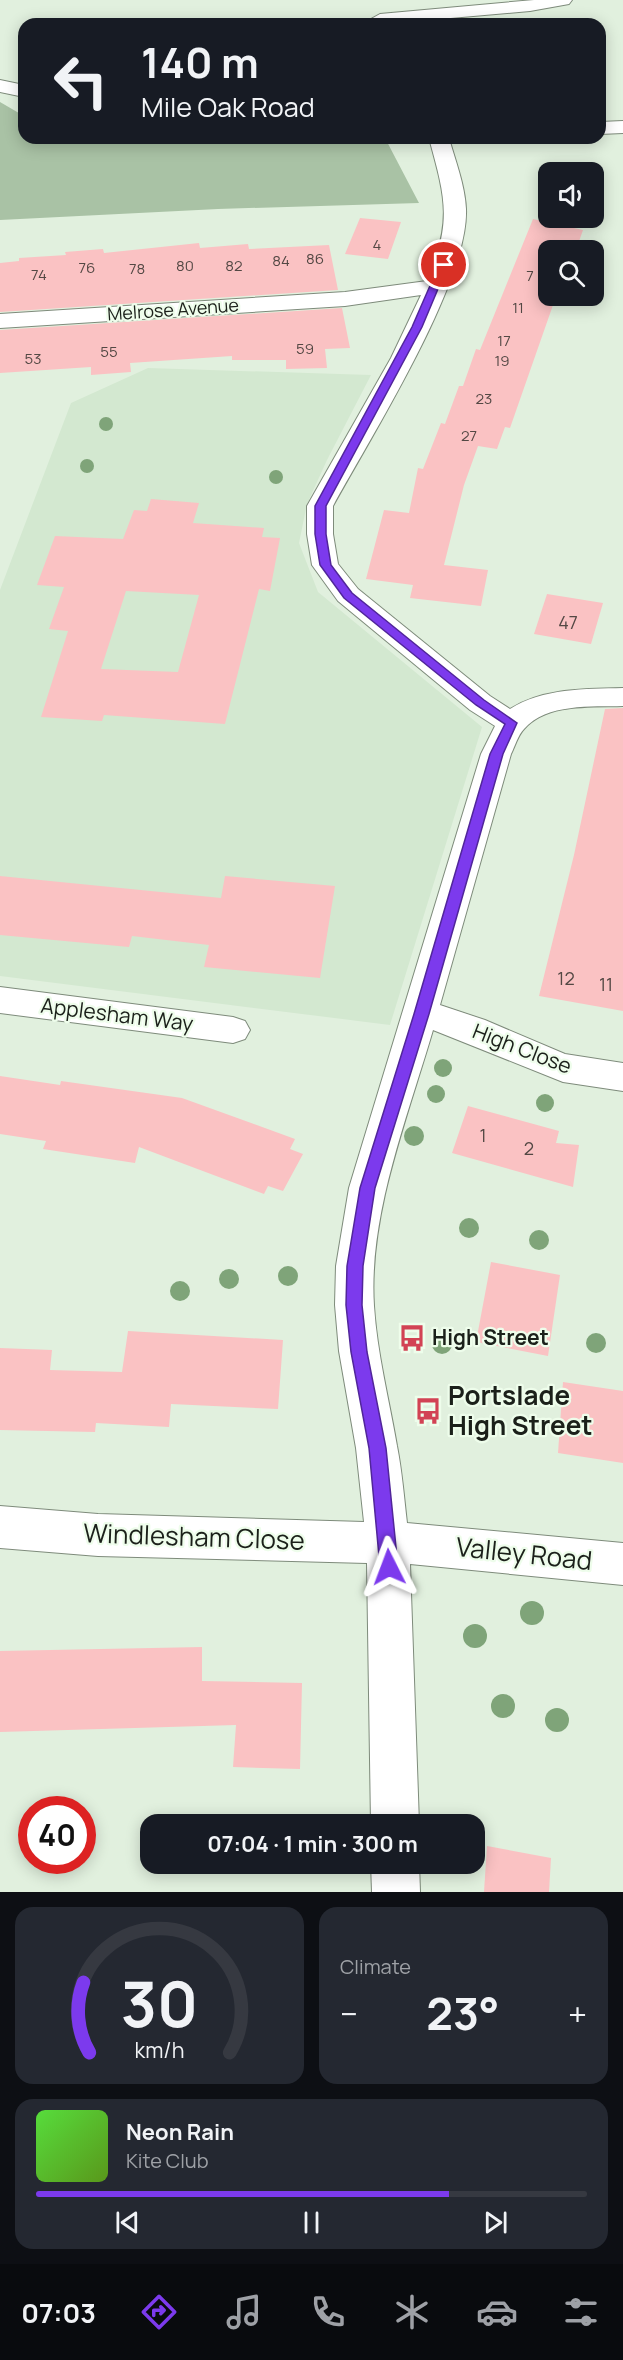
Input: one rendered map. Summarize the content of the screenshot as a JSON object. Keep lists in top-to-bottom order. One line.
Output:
{"streets":{"street":["Melrose Avenue","Applesham Way","High Close","Windlesham Close","Valley Road"]},"crossings":[["Windlesham Close","Valley Road"]],"places":{"bus stop":["High Street","Portslade High Street"]},"house_numbers":["4","86","84","80","82","76","78","74","7","11","17","59","55","53","19","23","27","47","12","11","1","2"],"page":{"turn":["140 m","Mile Oak Road"],"limit":"40","trip":"07:04 · 1 min · 300 m","tile":"Climate","heat":["−","23°","+"],"song":["Neon Rain","Kite Club"],"tabs":"07:03","gauge":["30","km/h"]}}
